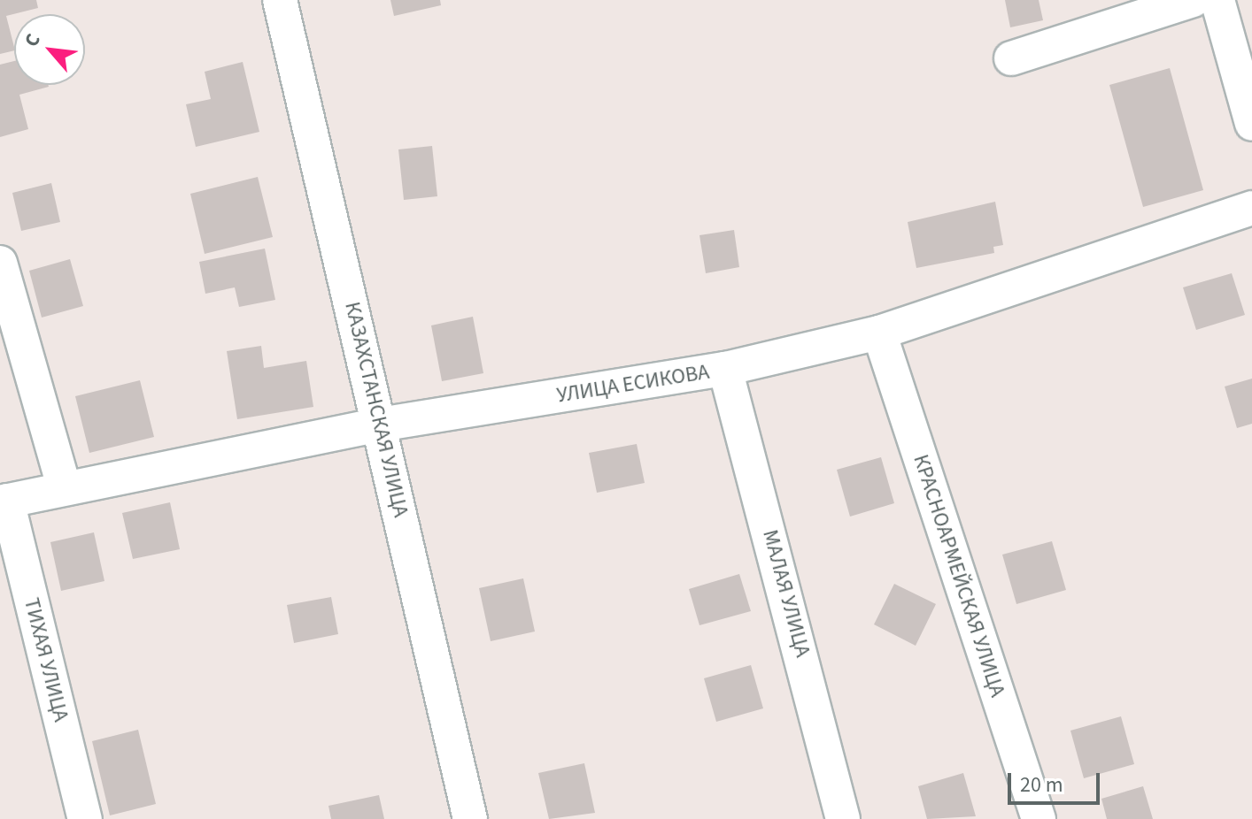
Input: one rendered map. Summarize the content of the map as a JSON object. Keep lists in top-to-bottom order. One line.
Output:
{"streets":{"street":["УЛИЦА ЕСИКОВА","КАЗАХСТАНСКАЯ УЛИЦА","КРАСНОАРМЕЙСКАЯ УЛИЦА","МАЛАЯ УЛИЦА","ТИХАЯ УЛИЦА"]},"crossings":[["УЛИЦА ЕСИКОВА","КАЗАХСТАНСКАЯ УЛИЦА"],["УЛИЦА ЕСИКОВА","КРАСНОАРМЕЙСКАЯ УЛИЦА"],["УЛИЦА ЕСИКОВА","МАЛАЯ УЛИЦА"],["УЛИЦА ЕСИКОВА","ТИХАЯ УЛИЦА"]],"scale_bar":"20 m","north":"top left"}
